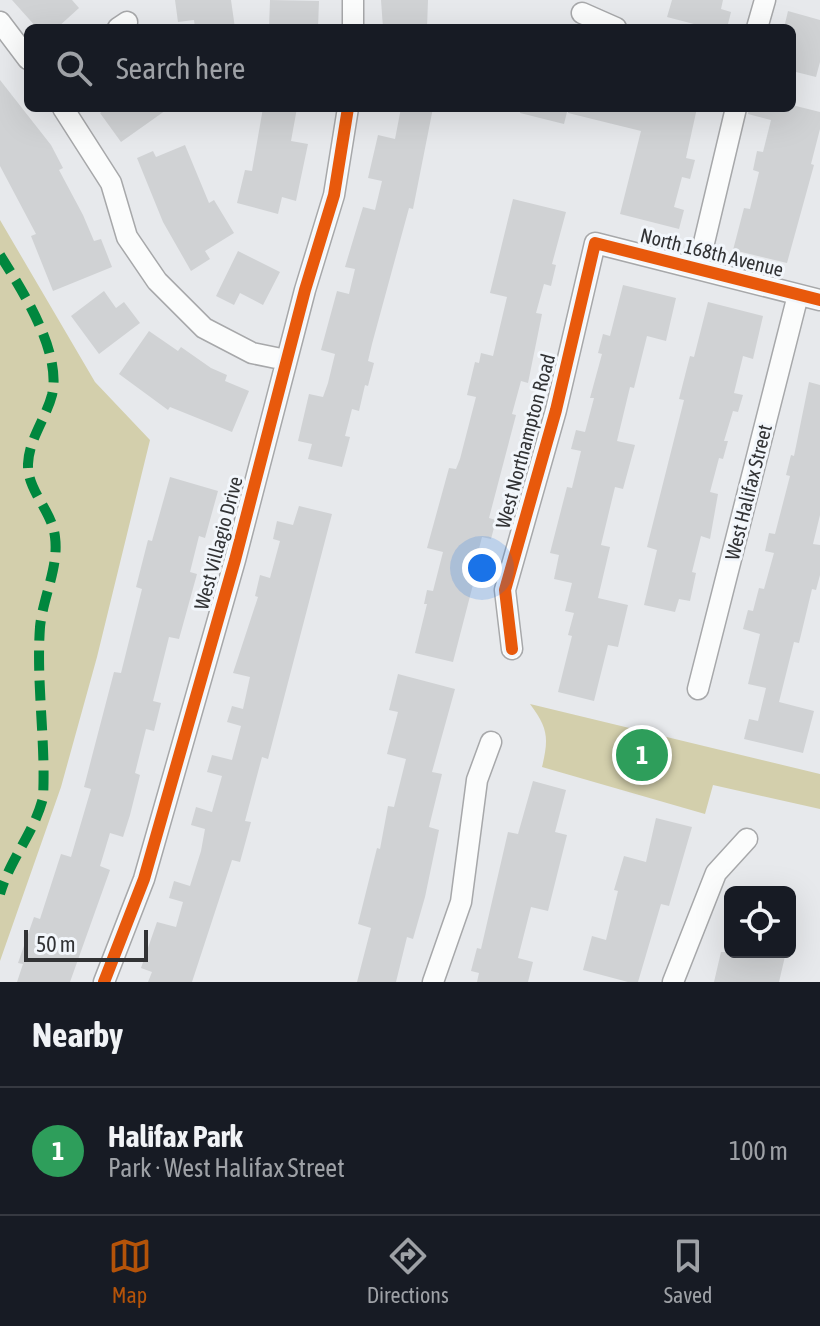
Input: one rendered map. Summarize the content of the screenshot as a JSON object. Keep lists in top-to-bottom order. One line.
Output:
{"streets":{"street":["North 168th Avenue","West Northampton Road","West Halifax Street","West Villagio Drive"]},"crossings":[["North 168th Avenue","West Northampton Road"],["North 168th Avenue","West Halifax Street"]],"scale_bar":"50 m","page":{"search":"Search here","pins":"1","scale":"50 m","heading":"Nearby","list":[{"mark":"1","name":"Halifax Park","note":"Park · West Halifax Street","value":"100 m"}],"nav":["Map","Directions","Saved"]}}
